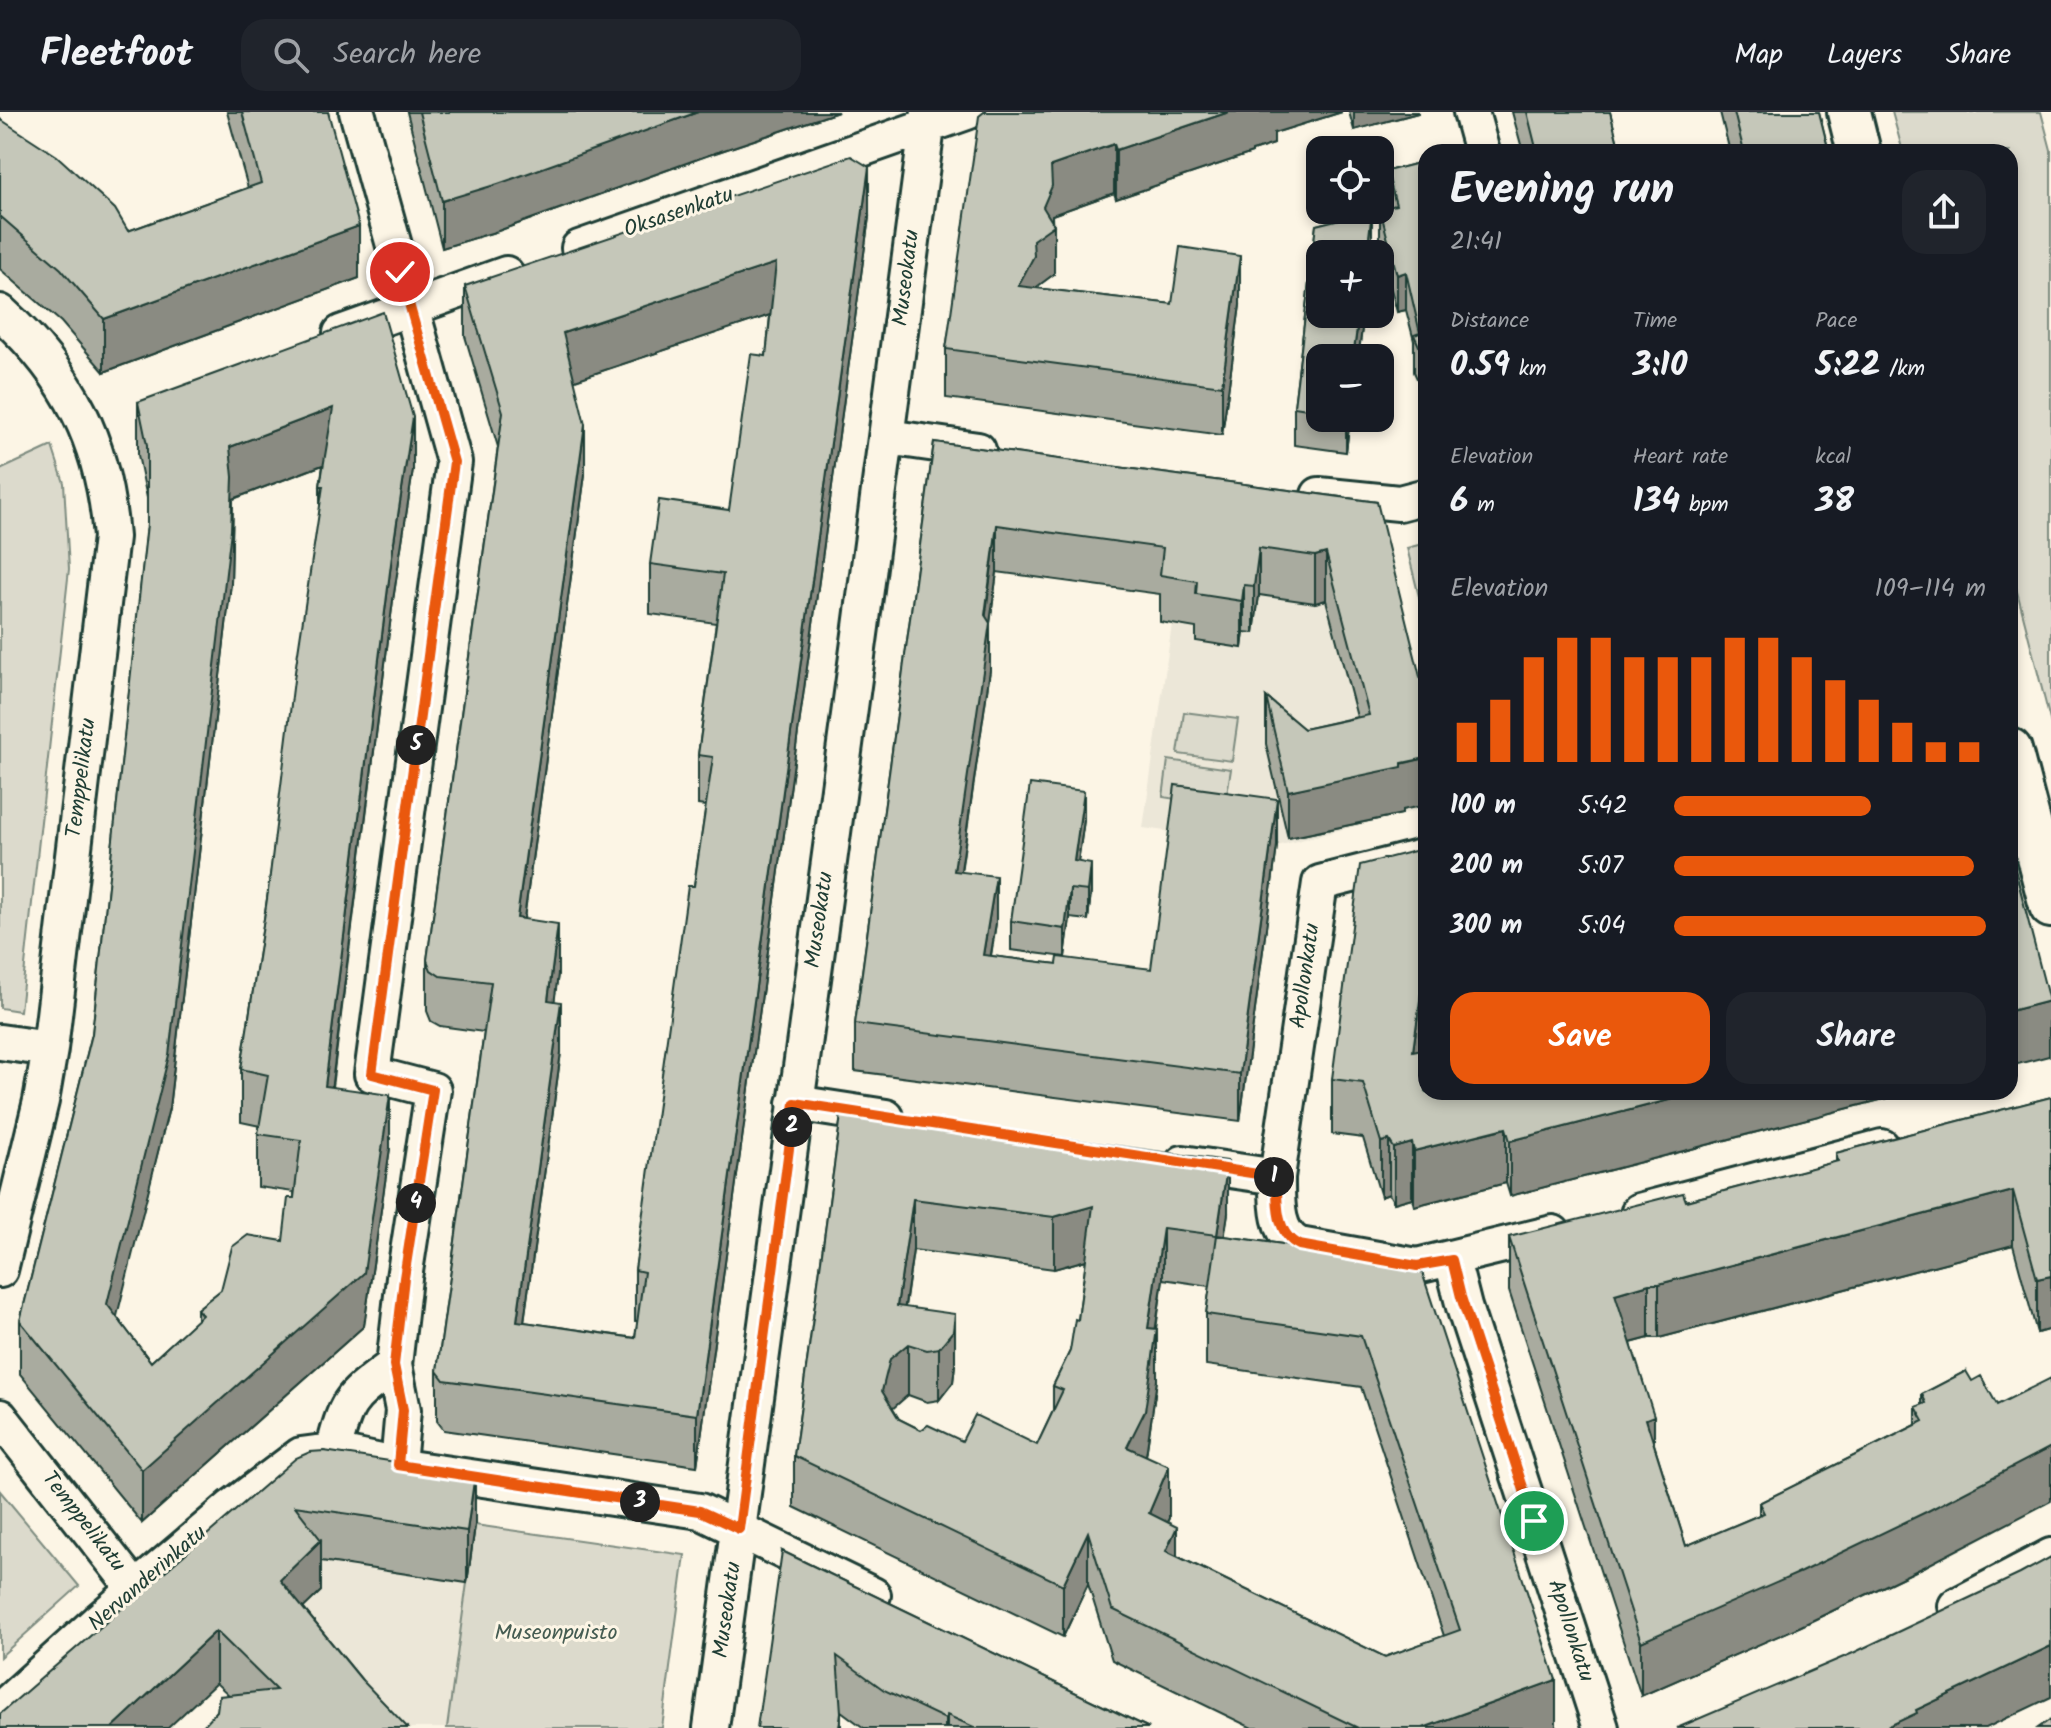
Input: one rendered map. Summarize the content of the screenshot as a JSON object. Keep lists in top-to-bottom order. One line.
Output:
{"streets":{"street":["Oksasenkatu","Museokatu","Temppelikatu","Apollonkatu","Nervanderinkatu"]},"crossings":[["Oksasenkatu","Museokatu"],["Temppelikatu","Nervanderinkatu"]],"parks":["Museonpuisto"],"page":{"header":"Fleetfoot","search":"Search here","nav":["Map","Layers","Share"],"map_buttons":["+","−"],"heading":["Evening run","21:41"],"stats":[["Distance","0.59 km"],["Time","3:10"],["Pace","5:22 /km"],["Elevation","6 m"],["Heart rate","134 bpm"],["kcal","38"]],"chart":["Elevation","109–114 m"],"pins":["5","2","1","4","3"],"list":[{"name":"100 m","note":"5:42"},{"name":"200 m","note":"5:07"},{"name":"300 m","note":"5:04"}],"buttons":["Save","Share"]}}
